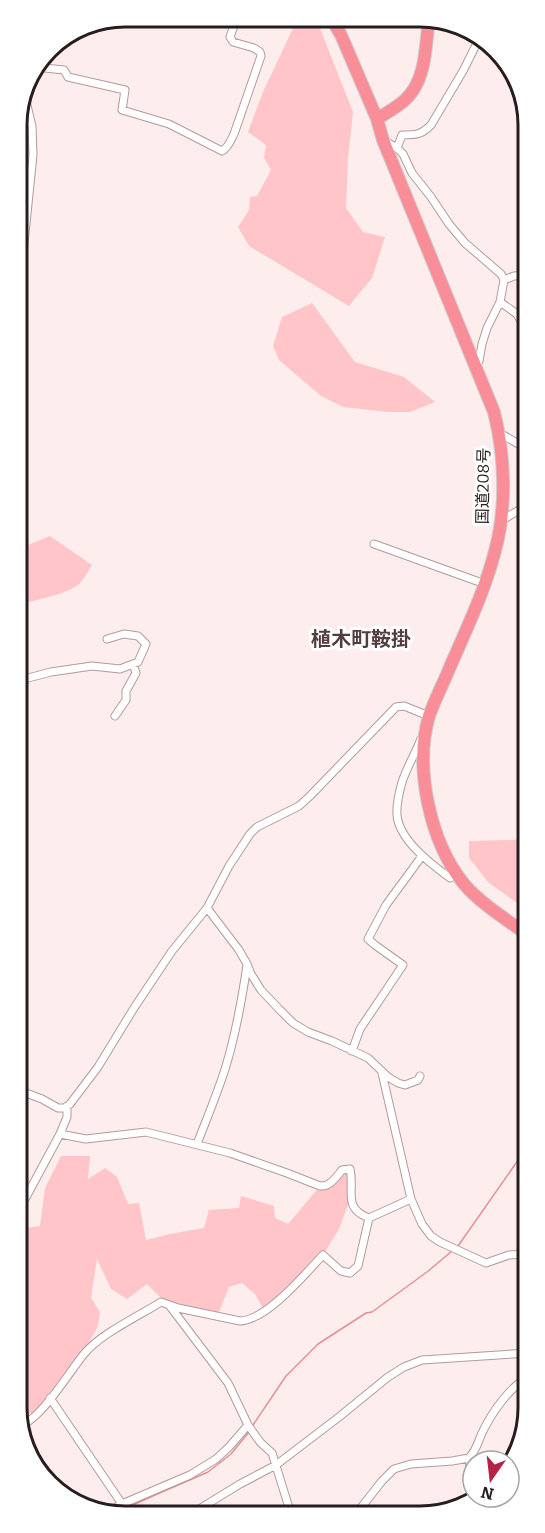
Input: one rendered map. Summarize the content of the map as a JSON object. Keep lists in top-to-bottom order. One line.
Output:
{"streets":{"highway":["国道208号"]},"districts":["植木町鞍掛"],"north":"bottom"}
